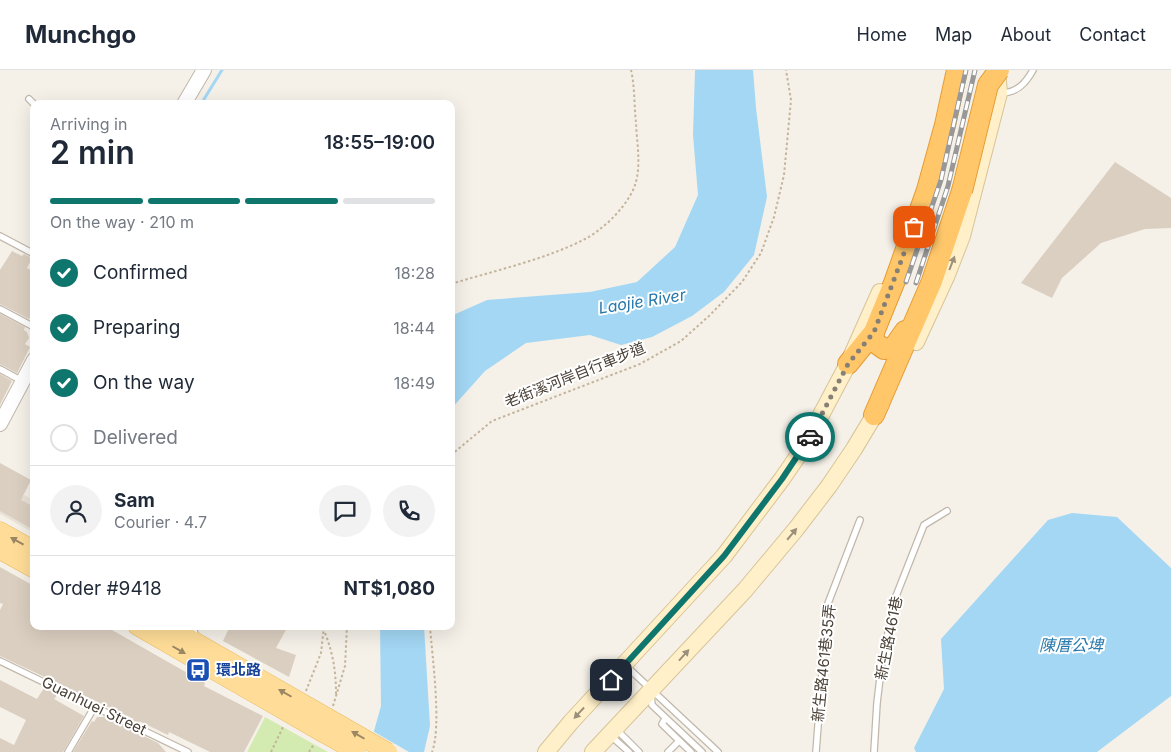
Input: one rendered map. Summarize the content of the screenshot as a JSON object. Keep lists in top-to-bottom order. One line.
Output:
{"streets":{"lane":["新生路461巷","新生路461巷35弄","Guanhuei Street"],"path":["老街溪河岸自行車步道"]},"water":["Laojie River","陳厝公埤"],"places":{"bus stop":["環北路"]},"page":{"header":"Munchgo","nav":["Home","Map","About","Contact"],"heading":["2 min","Arriving in","18:55–19:00"],"panel":["Sam","Courier · 4.7","Order #9418","NT$1,080"],"bar":"On the way · 210 m","list":[["Confirmed","18:28"],["Preparing","18:44"],["On the way","18:49"],"Delivered"]}}
